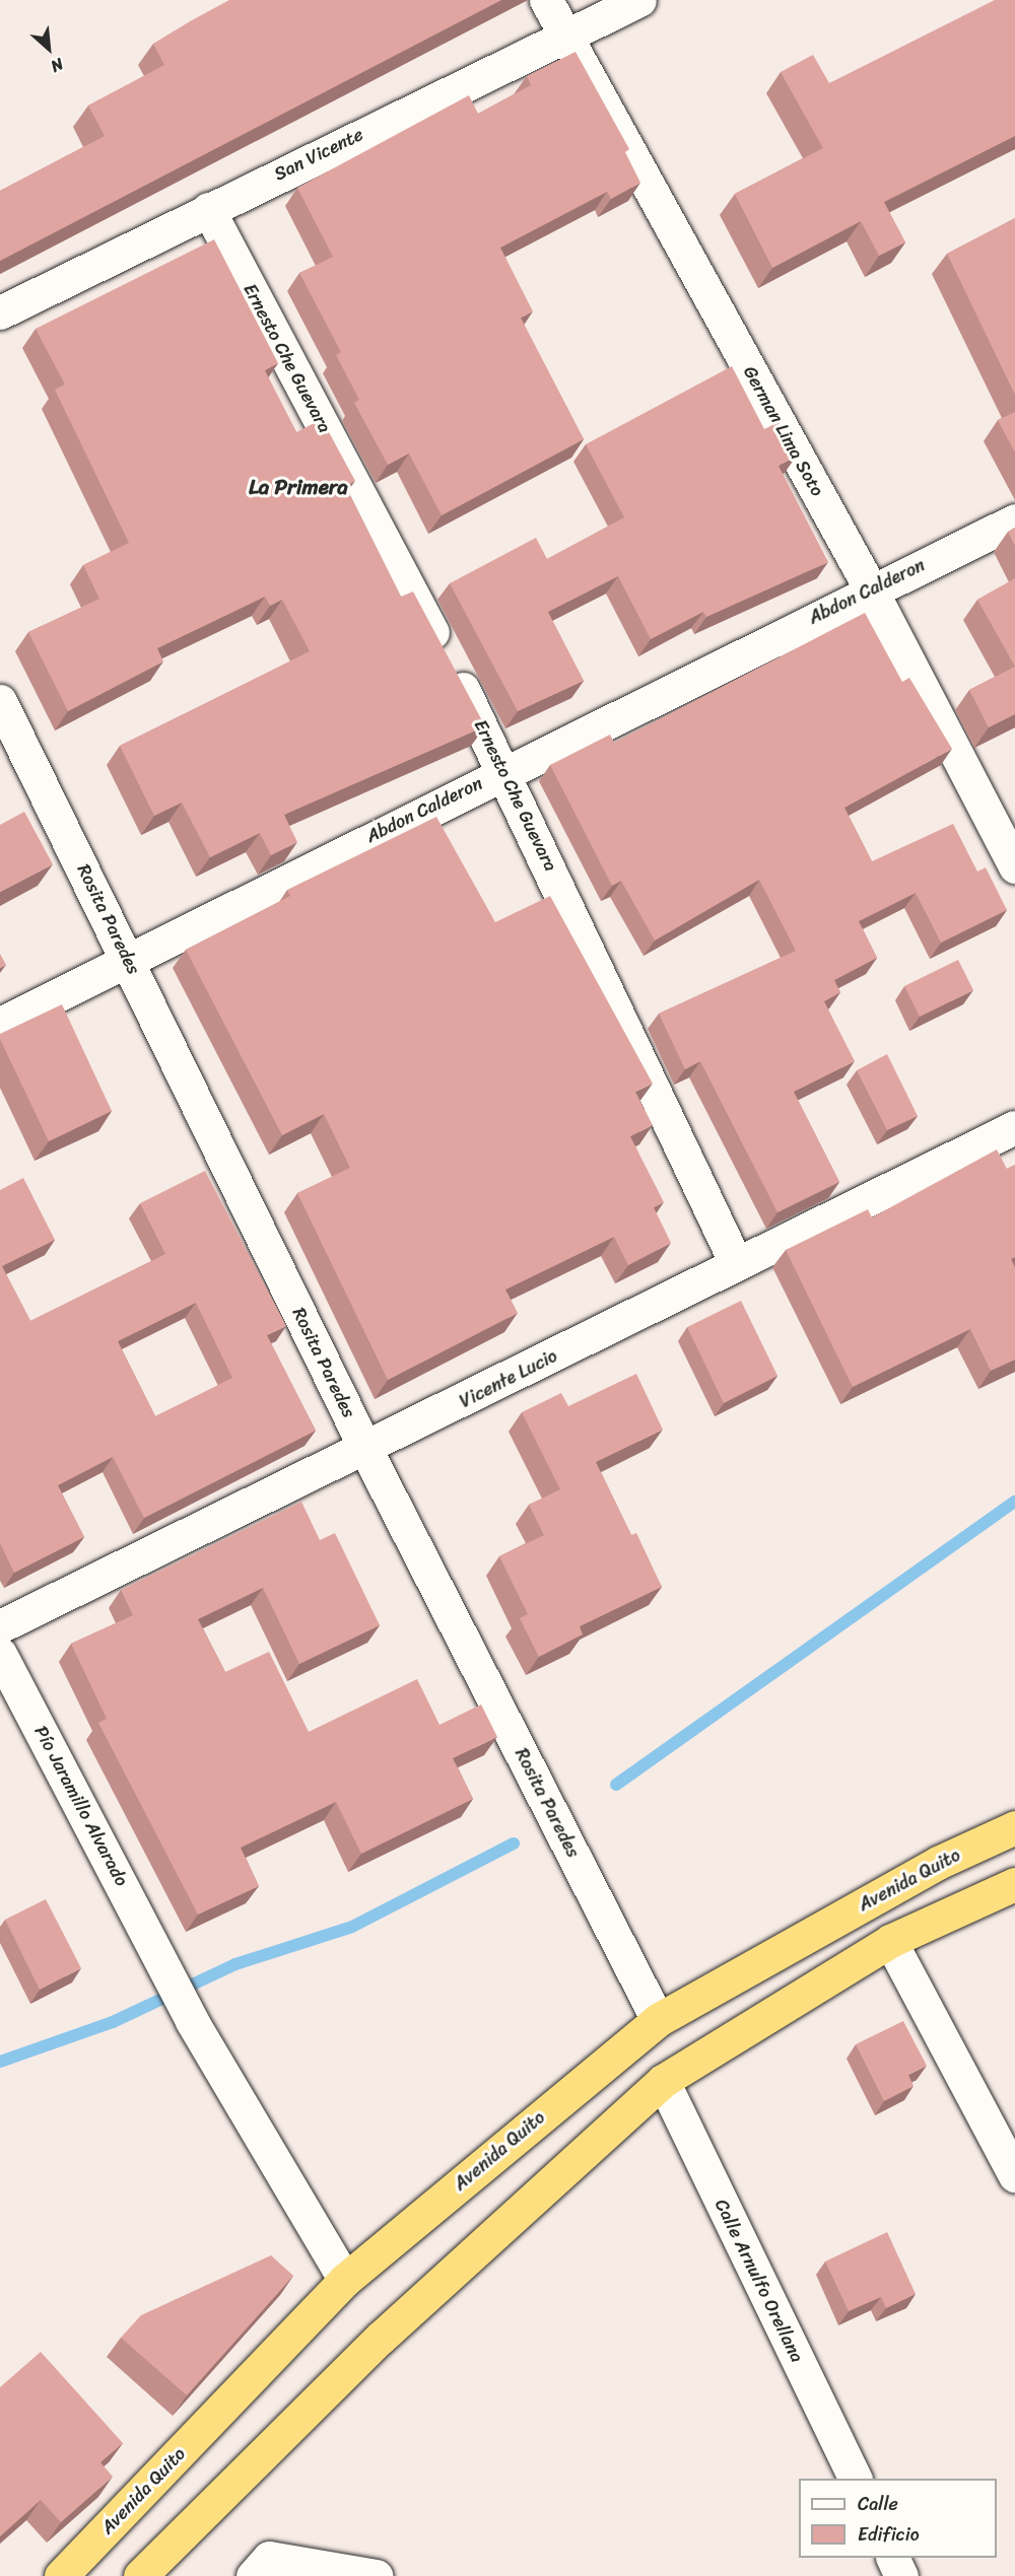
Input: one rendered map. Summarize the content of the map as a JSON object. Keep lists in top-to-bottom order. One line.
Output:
{"streets":{"highway":["Avenida Quito"],"street":["San Vicente","Ernesto Che Guevara","German Lima Soto","Abdon Calderon","Rosita Paredes","Vicente Lucio","Pío Jaramillo Alvarado","Calle Arnulfo Orellana"]},"crossings":[["San Vicente","Ernesto Che Guevara"],["San Vicente","German Lima Soto"],["Ernesto Che Guevara","Abdon Calderon"],["Ernesto Che Guevara","Vicente Lucio"],["German Lima Soto","Abdon Calderon"],["Abdon Calderon","Rosita Paredes"],["Rosita Paredes","Vicente Lucio"],["Rosita Paredes","Avenida Quito"],["Pío Jaramillo Alvarado","Avenida Quito"]],"districts":["La Primera"],"legend":["Calle","Edificio"],"north":"bottom right"}
